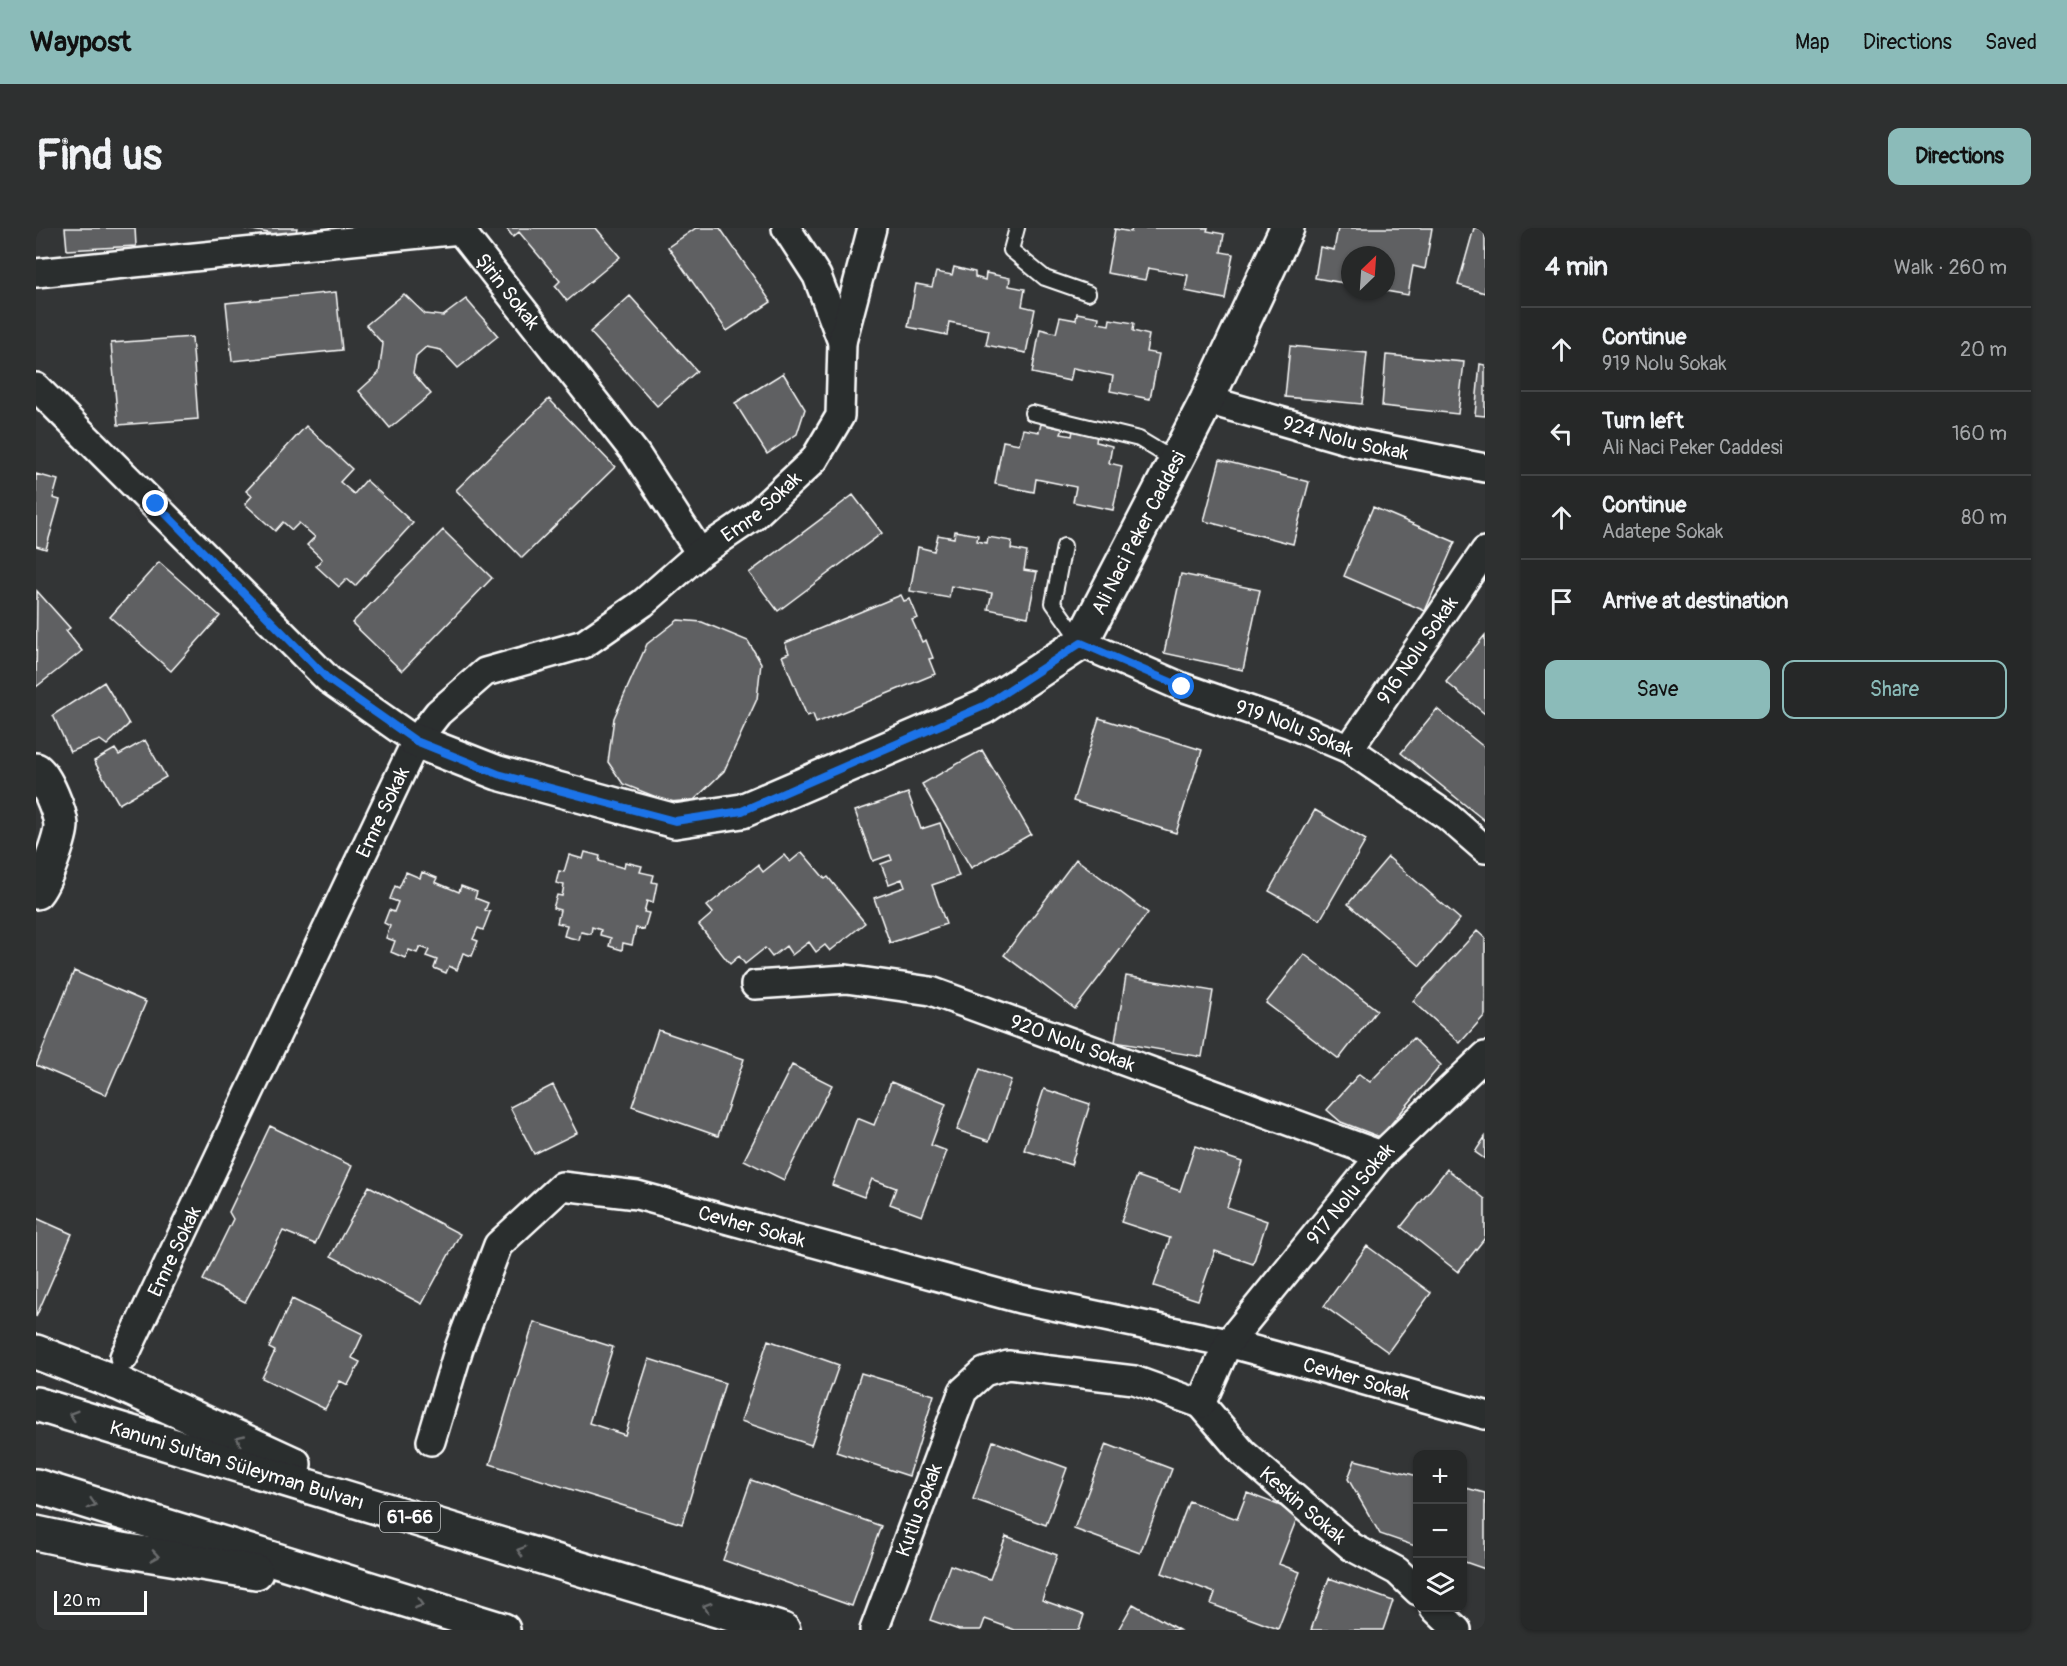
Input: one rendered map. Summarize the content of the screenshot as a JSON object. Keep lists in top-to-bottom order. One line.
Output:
{"streets":{"main road":["Ali Naci Peker Caddesi","Kanuni Sultan Süleyman Bulvarı","61-66"],"street":["Şirin Sokak","924 Nolu Sokak","Emre Sokak","916 Nolu Sokak","919 Nolu Sokak","920 Nolu Sokak","917 Nolu Sokak","Cevher Sokak","Keskin Sokak","Kutlu Sokak"]},"crossings":[["Şirin Sokak","Emre Sokak"],["924 Nolu Sokak","Ali Naci Peker Caddesi"],["Ali Naci Peker Caddesi","919 Nolu Sokak"],["916 Nolu Sokak","919 Nolu Sokak"],["920 Nolu Sokak","917 Nolu Sokak"],["917 Nolu Sokak","Cevher Sokak"],["Kanuni Sultan Süleyman Bulvarı","61-66"],["Keskin Sokak","Kutlu Sokak"]],"scale_bar":"20 m","north":"top right","page":{"header":"Waypost","nav":["Map","Directions","Saved"],"buttons":["Directions",["Save","Share"]],"title":"Find us","heading":["4 min","Walk · 260 m"],"list":[["Continue","919 Nolu Sokak","20 m"],["Turn left","Ali Naci Peker Caddesi","160 m"],["Continue","Adatepe Sokak","80 m"],"Arrive at destination"],"map_buttons":["+","−"],"scale":"20 m"}}
